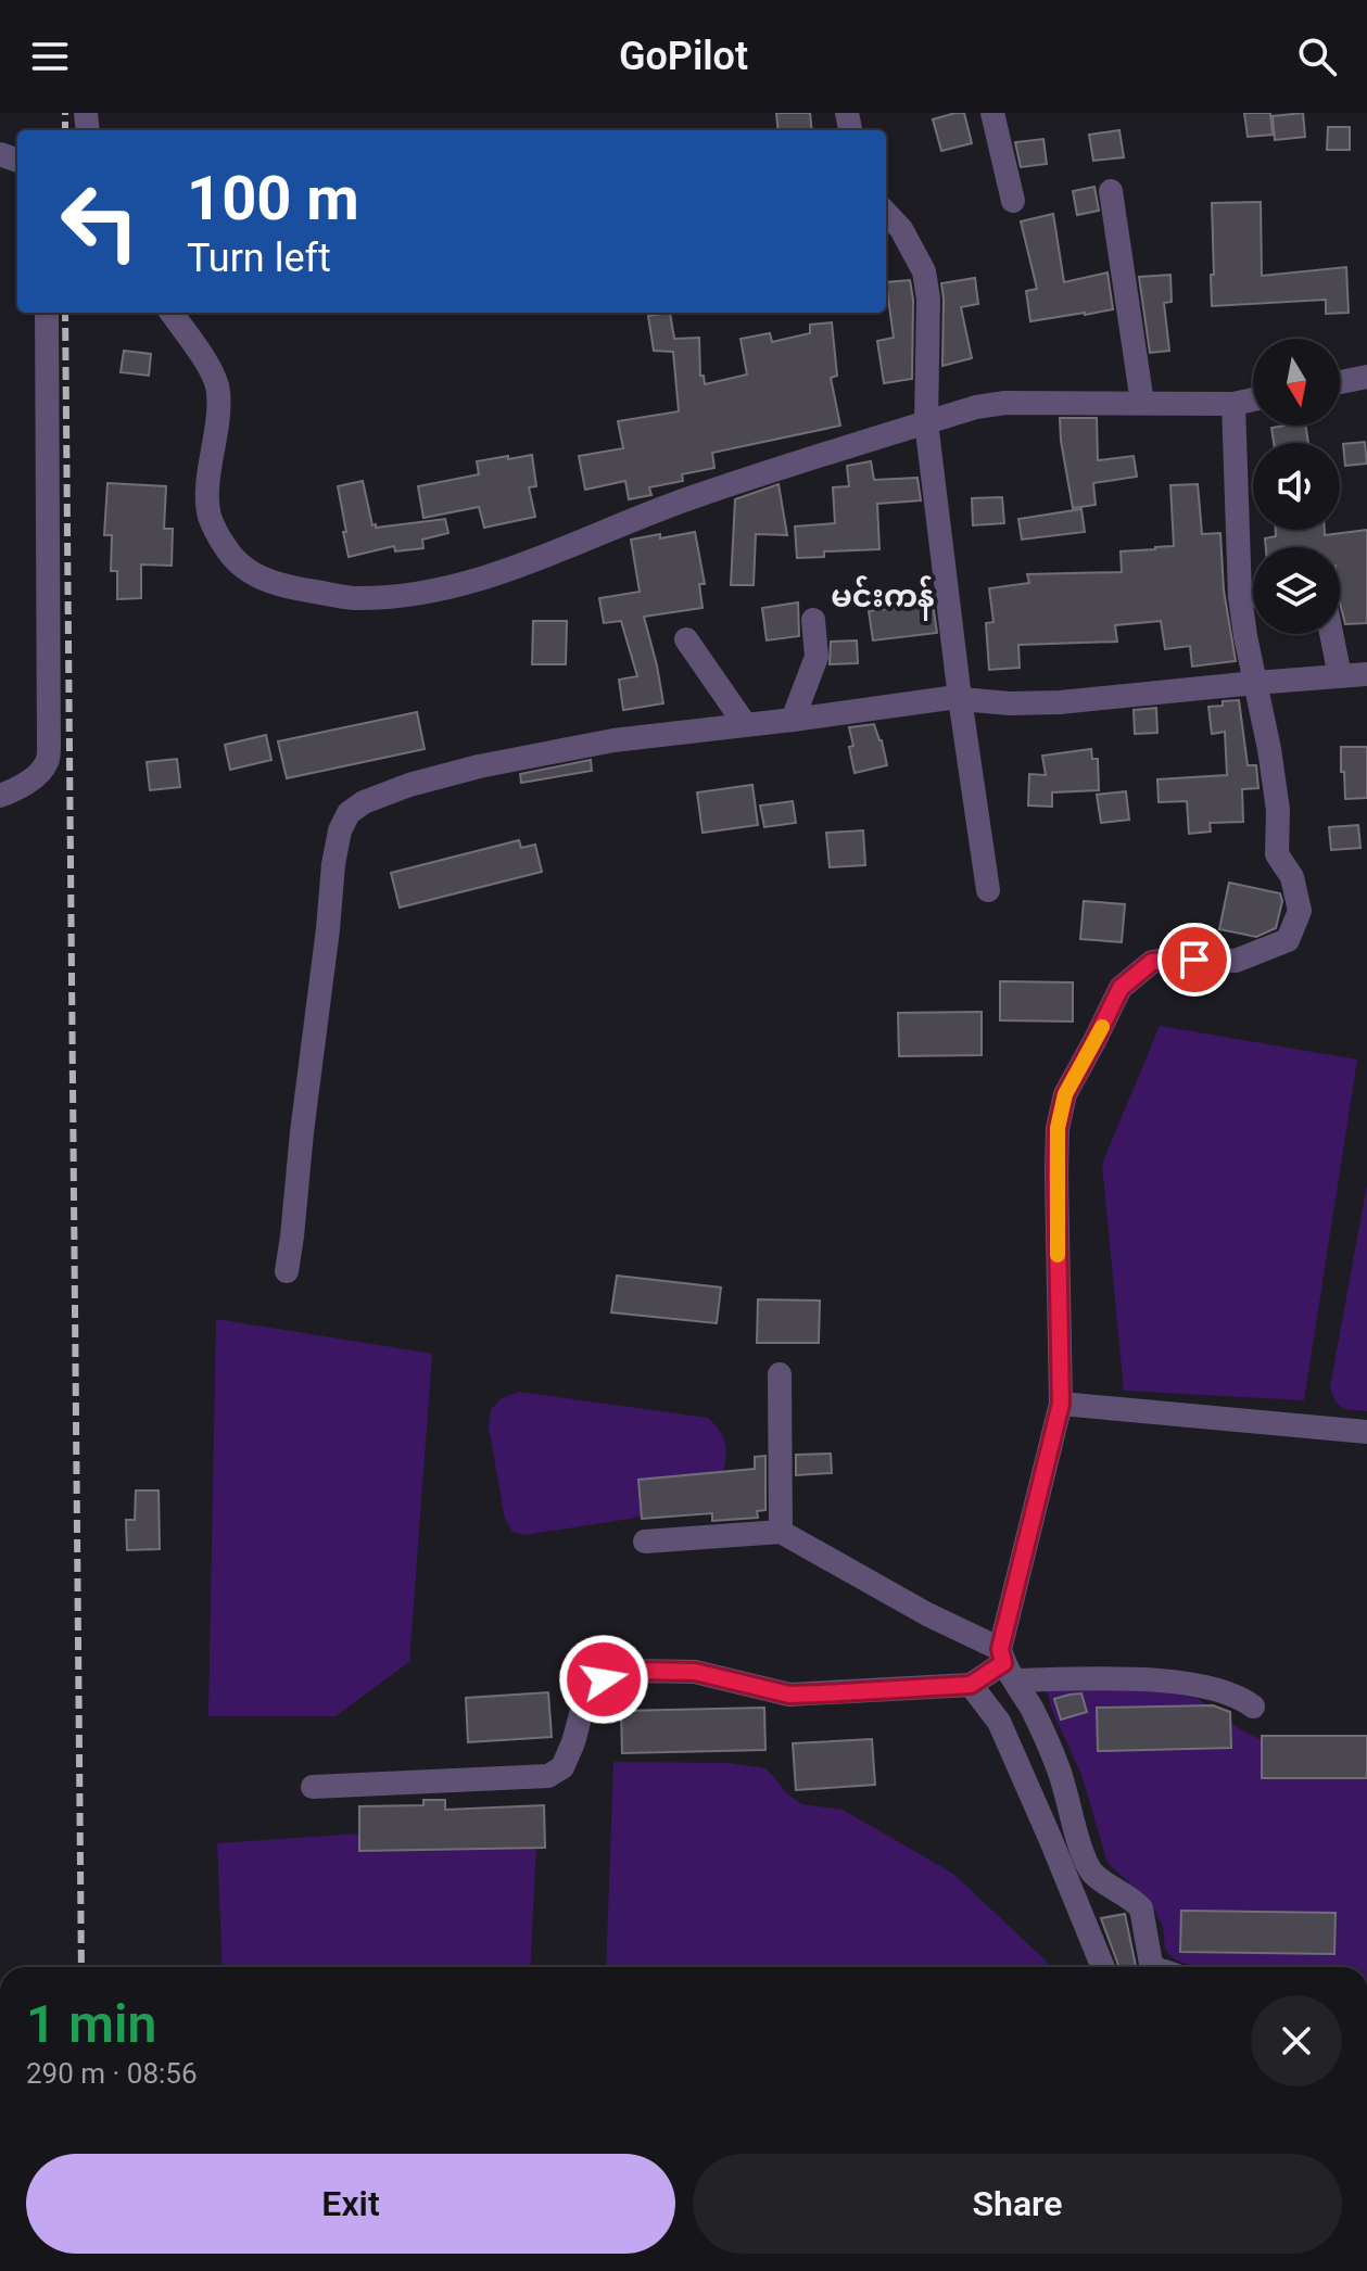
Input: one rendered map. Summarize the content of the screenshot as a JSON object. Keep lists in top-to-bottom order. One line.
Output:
{"districts":["မင်းကန်"],"north":"bottom","page":{"header":"GoPilot","turn":["100 m","Turn left"],"heading":["1 min","290 m · 08:56"],"buttons":["Exit","Share"]}}
